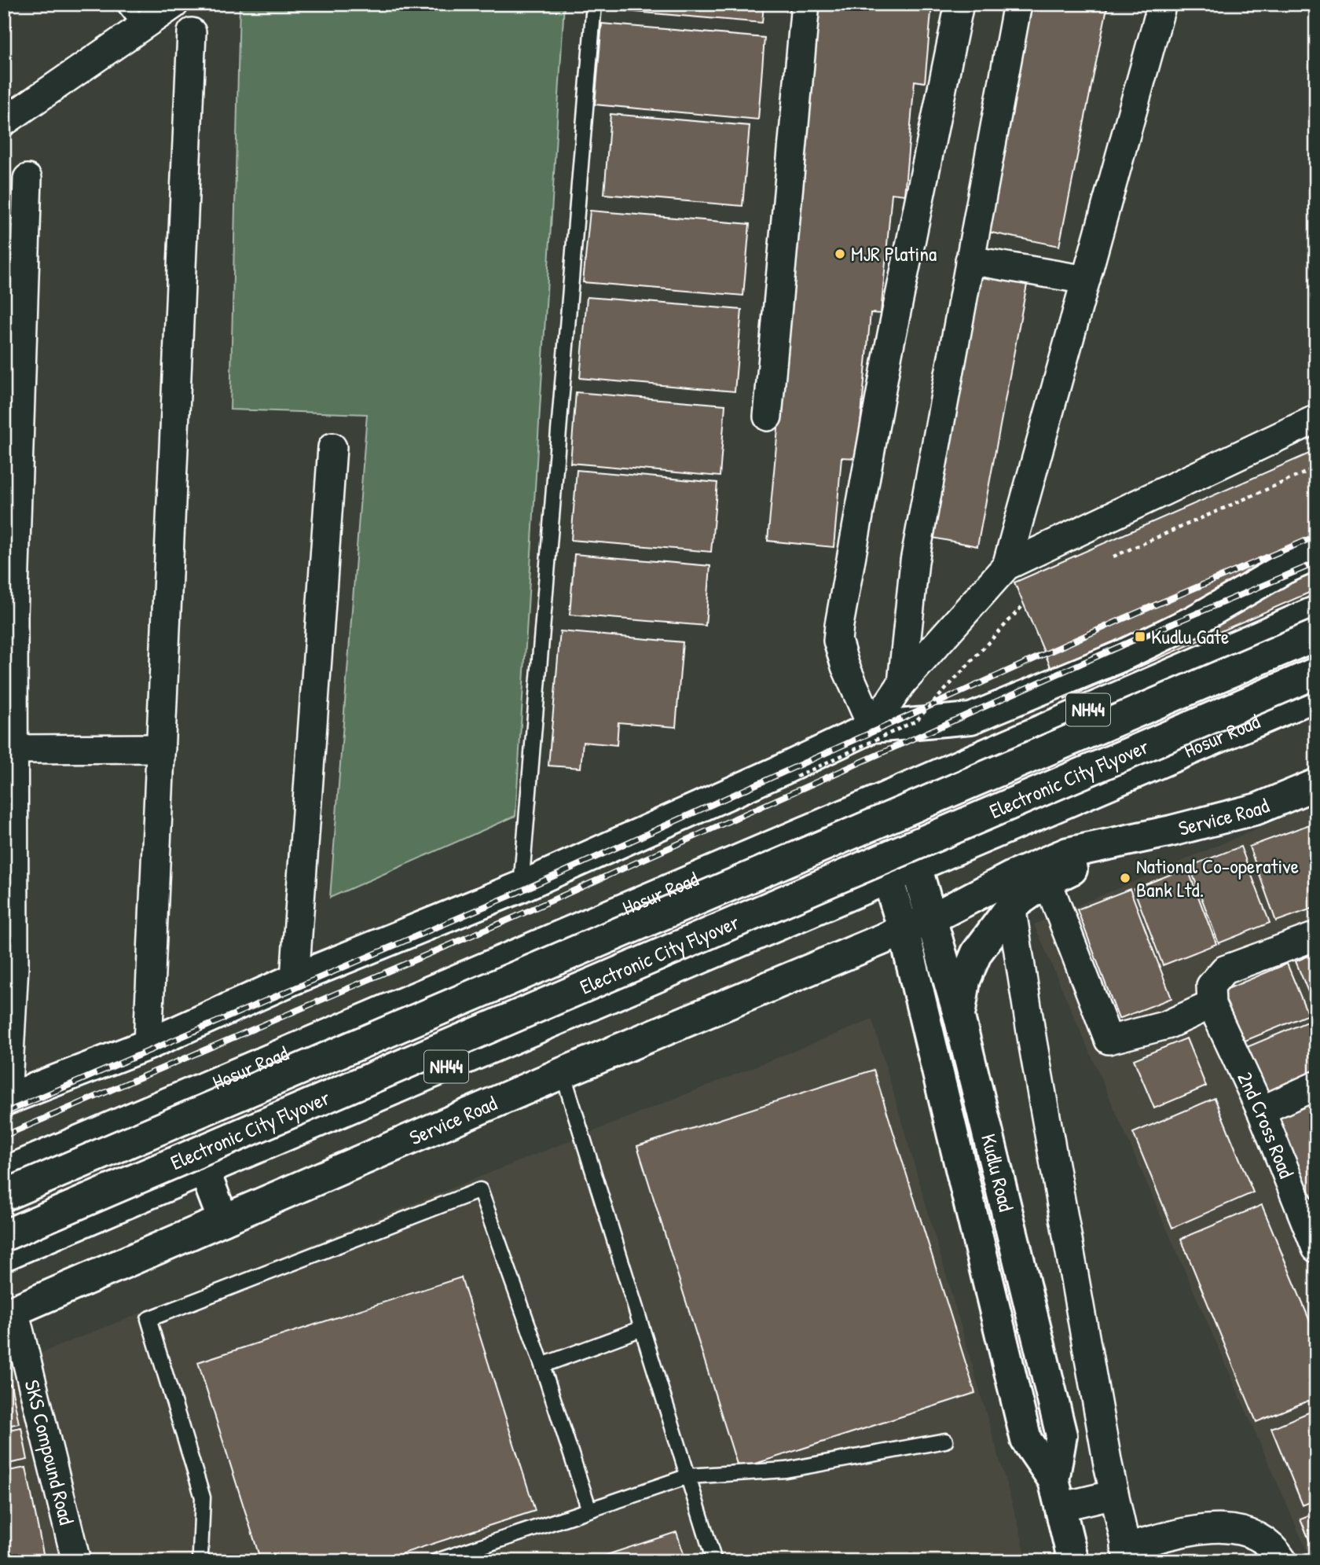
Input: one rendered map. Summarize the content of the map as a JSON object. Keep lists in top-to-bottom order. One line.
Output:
{"streets":{"main road":["NH44","Hosur Road","Electronic City Flyover","Service Road","Kudlu Road"],"street":["2nd Cross Road","SKS Compound Road"]},"crossings":[["Hosur Road","Kudlu Road"],["Service Road","Kudlu Road"],["Service Road","SKS Compound Road"]],"places":{"other":["MJR Platina","National Co-operative Bank Ltd."],"transit":["Kudlu Gate"]}}
